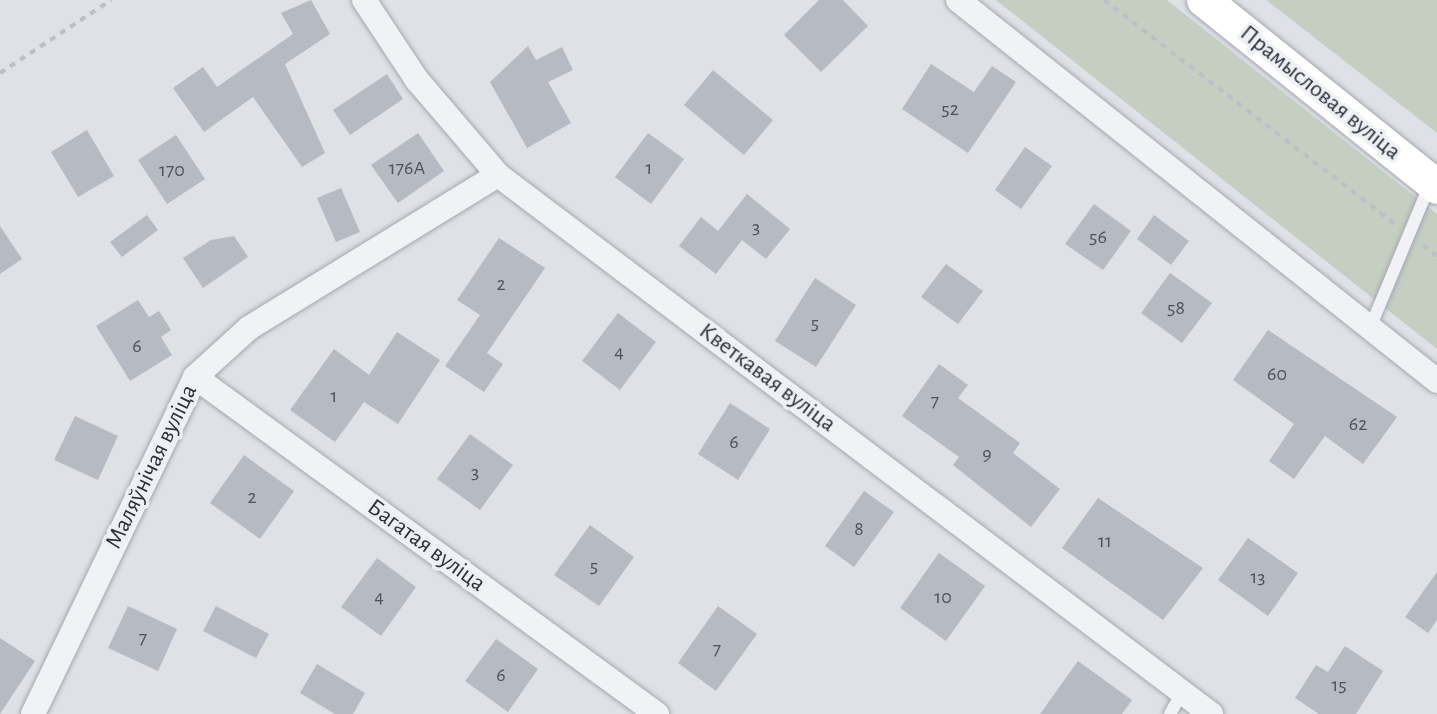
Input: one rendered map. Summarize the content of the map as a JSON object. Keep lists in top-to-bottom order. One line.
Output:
{"streets":{"main road":["Прамысловая вуліца"],"street":["Кветкавая вуліца","Маляўнічая вуліца","Багатая вуліца"]},"crossings":[["Кветкавая вуліца","Маляўнічая вуліца"],["Маляўнічая вуліца","Багатая вуліца"]],"house_numbers":["52","176А","1","170","3","56","2","58","5","6","4","60","1","7","62","6","9","3","2","8","11","5","13","4","10","7","7","6","15"]}
